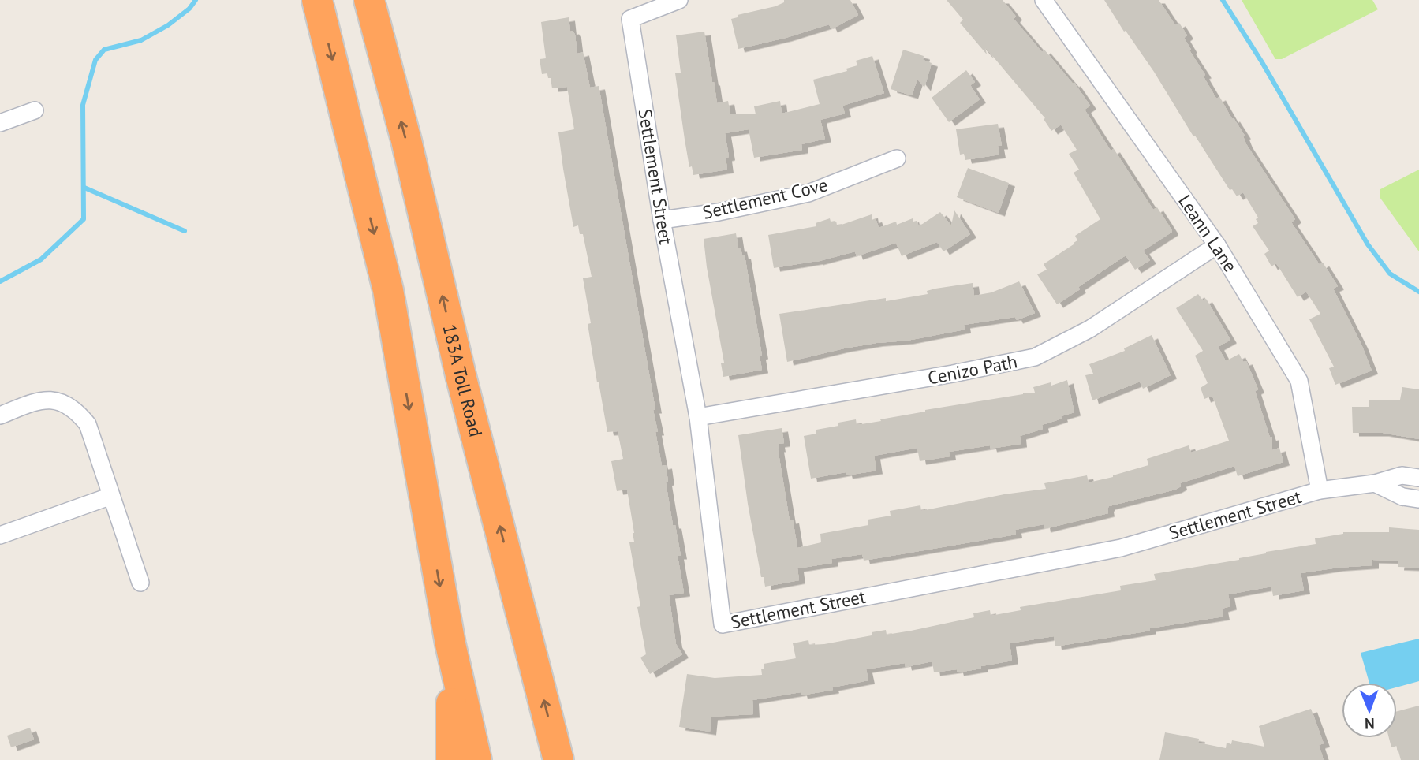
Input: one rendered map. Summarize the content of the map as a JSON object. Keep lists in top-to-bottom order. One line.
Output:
{"streets":{"highway":["183A Toll Road"],"street":["Settlement Street","Settlement Cove","Leann Lane","Cenizo Path"]},"crossings":[["Settlement Street","Settlement Cove"],["Settlement Street","Leann Lane"],["Settlement Street","Cenizo Path"],["Leann Lane","Cenizo Path"]],"north":"bottom"}
